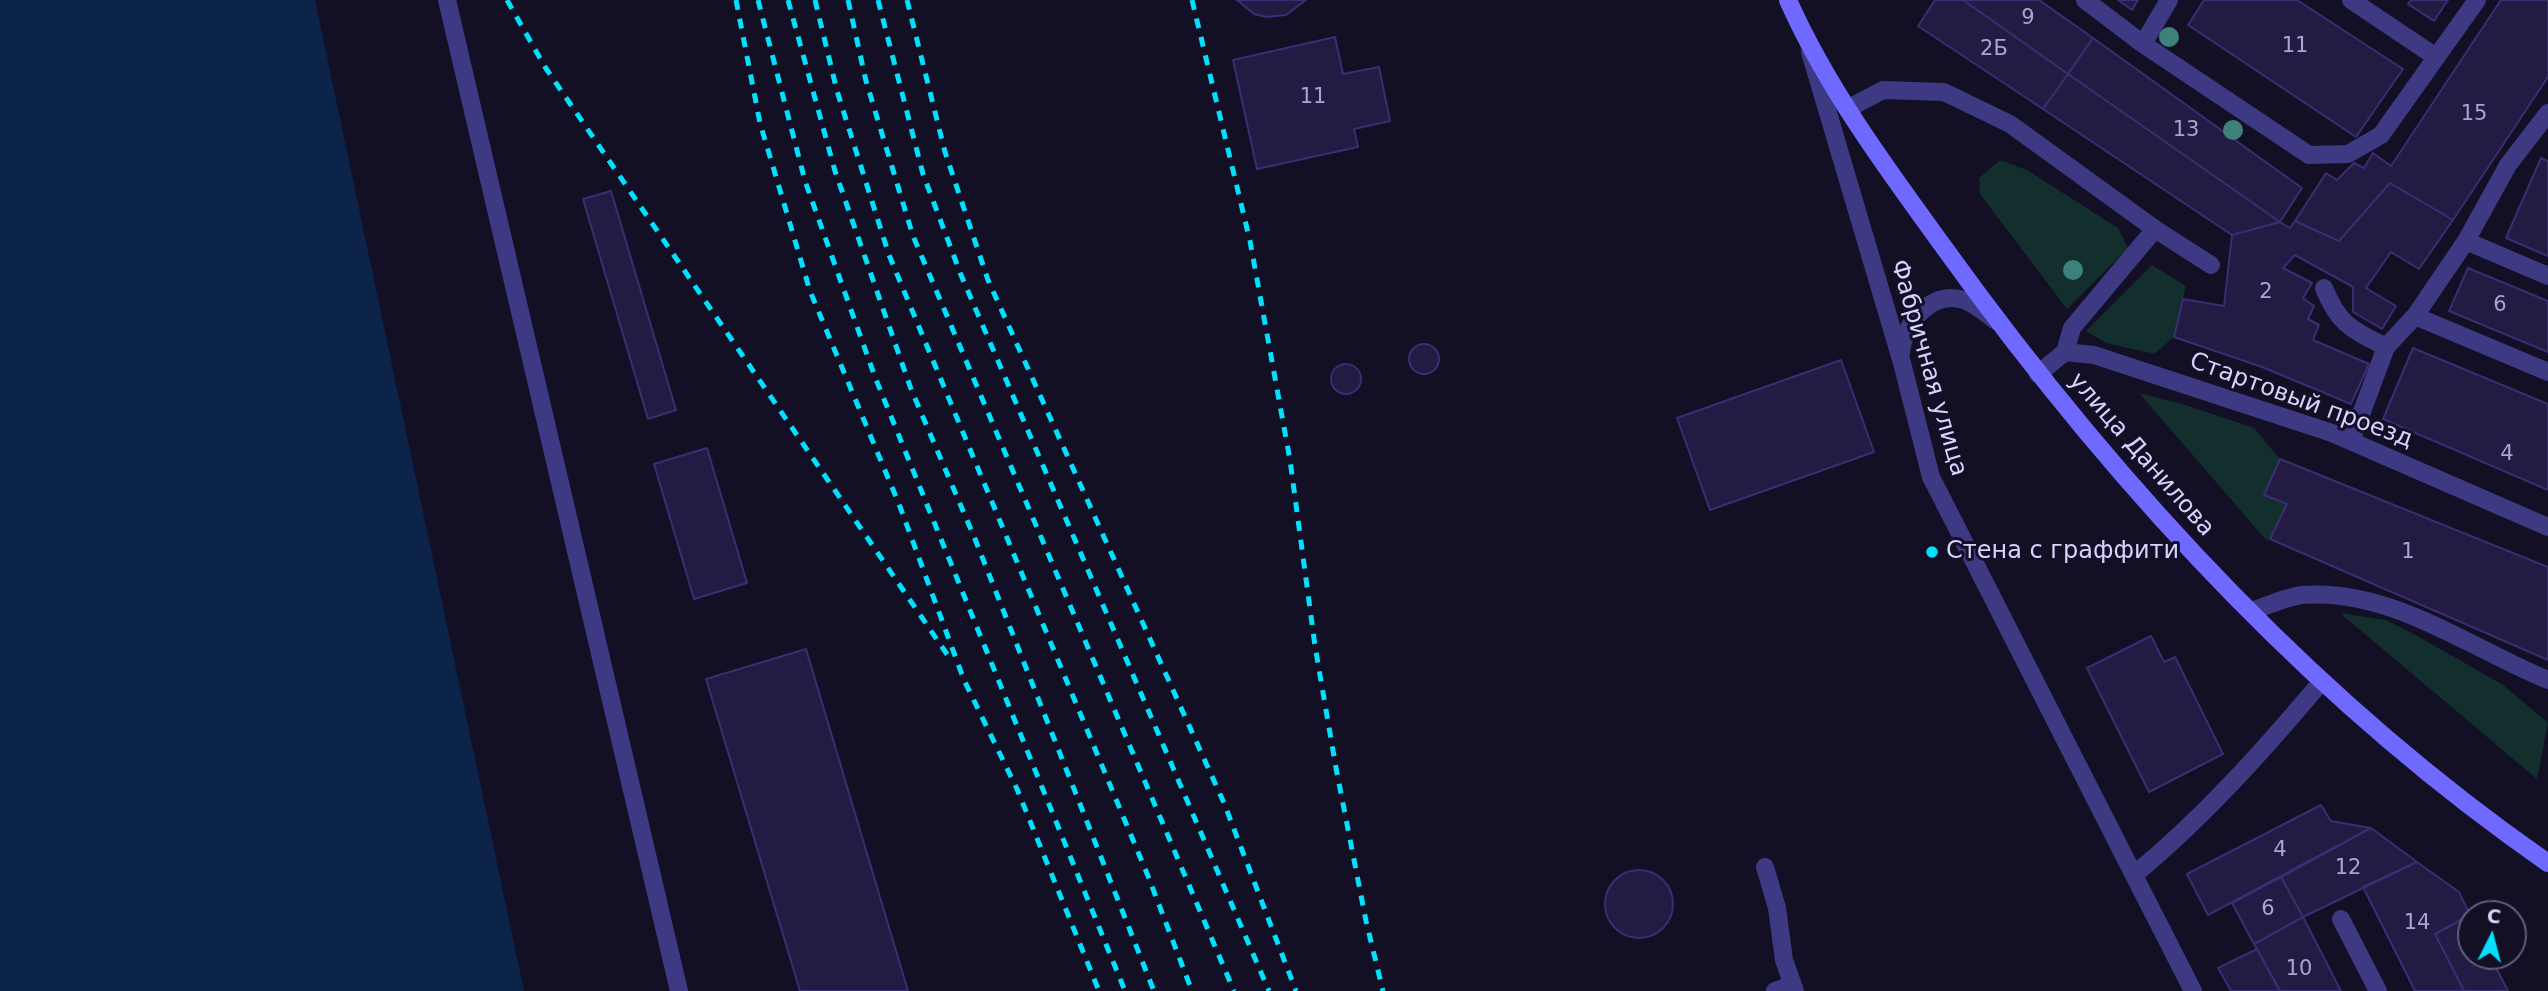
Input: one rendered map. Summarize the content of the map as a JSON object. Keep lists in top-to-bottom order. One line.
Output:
{"streets":{"street":["Фабричная улица","Стартовый проезд","улица Данилова"]},"crossings":[["Фабричная улица","улица Данилова"]],"places":["Стена с граффити"],"house_numbers":["9","11","2Б","11","15","13","2","6","4","1","4","12","6","14","10"],"north":"top"}
